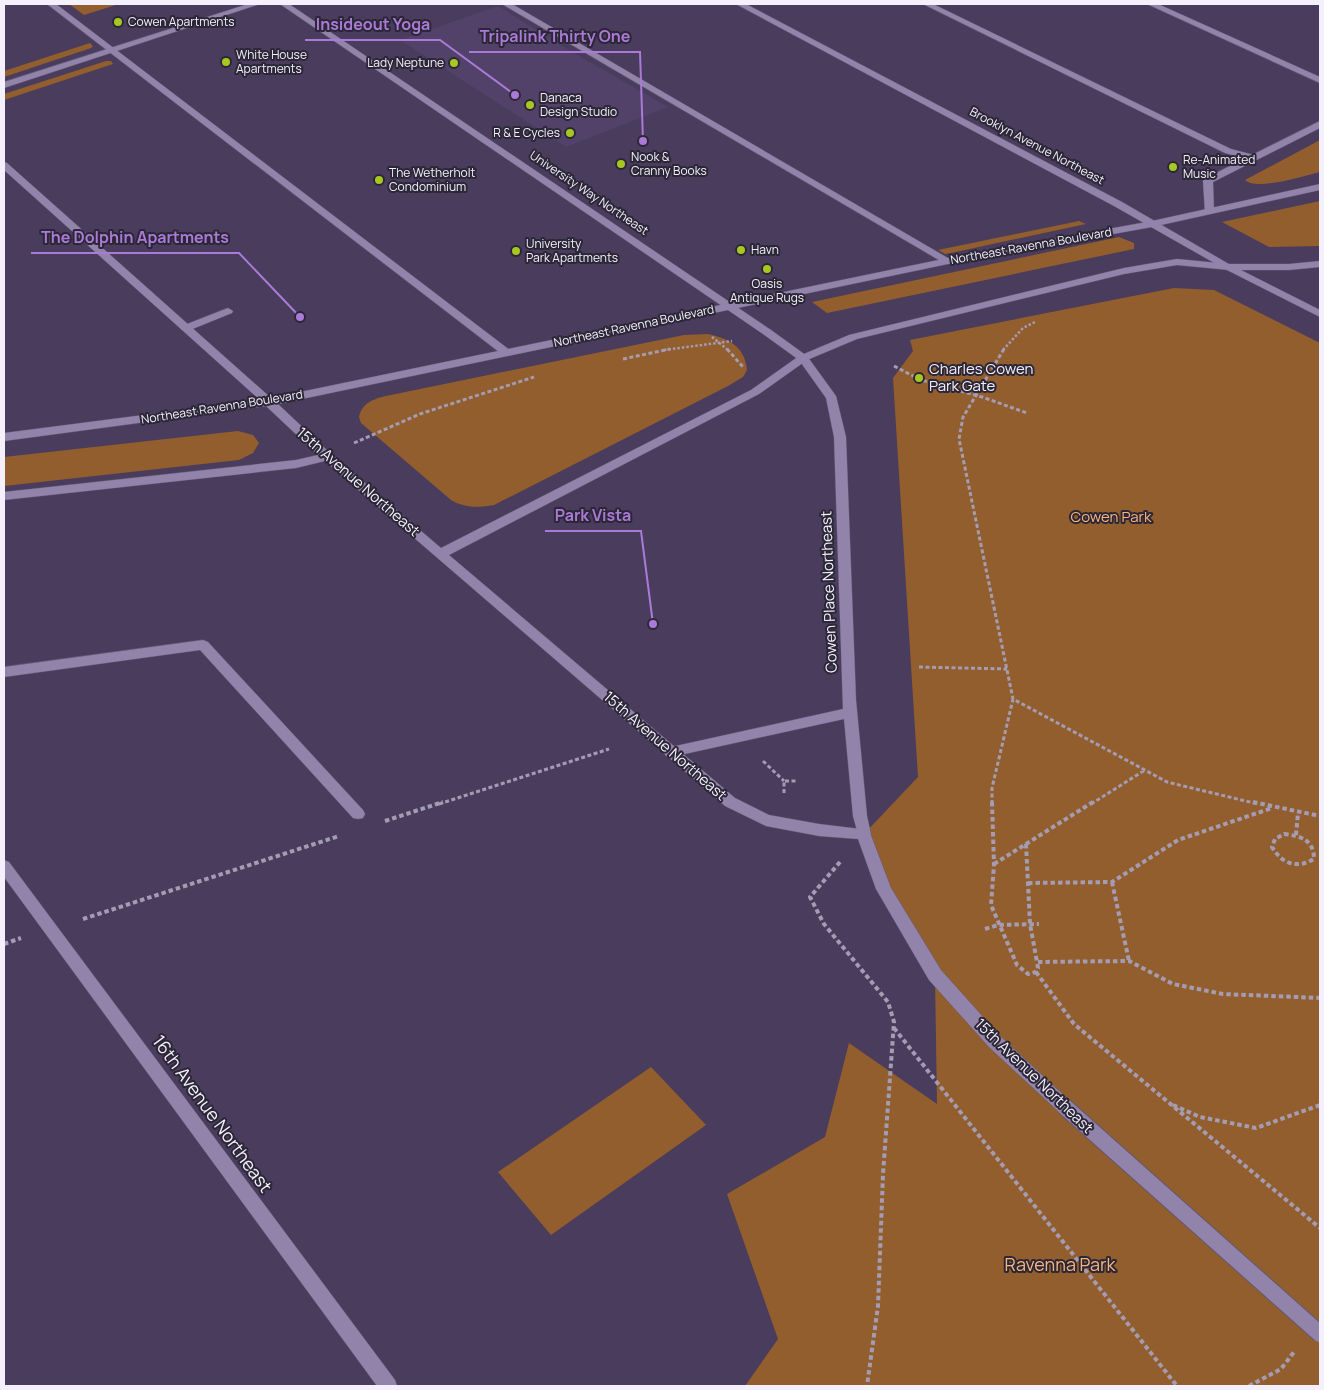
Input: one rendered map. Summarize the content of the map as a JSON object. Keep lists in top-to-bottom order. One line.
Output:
{"streets":{"main road":["Brooklyn Avenue Northeast","University Way Northeast","Northeast Ravenna Boulevard","15th Avenue Northeast","Cowen Place Northeast","16th Avenue Northeast"]},"crossings":[["Brooklyn Avenue Northeast","Northeast Ravenna Boulevard"],["University Way Northeast","Northeast Ravenna Boulevard"],["University Way Northeast","Cowen Place Northeast"],["Northeast Ravenna Boulevard","15th Avenue Northeast"],["15th Avenue Northeast","Cowen Place Northeast"]],"parks":["Cowen Park","Ravenna Park"],"places":["Cowen Apartments","White House Apartments","Lady Neptune","Insideout Yoga","Danaca Design Studio","R & E Cycles","Tripalink Thirty One","Nook & Cranny Books","Re-Animated Music","The Wetherholt Condominium","Havn","University Park Apartments","Oasis Antique Rugs","The Dolphin Apartments","Charles Cowen Park Gate","Park Vista"]}
